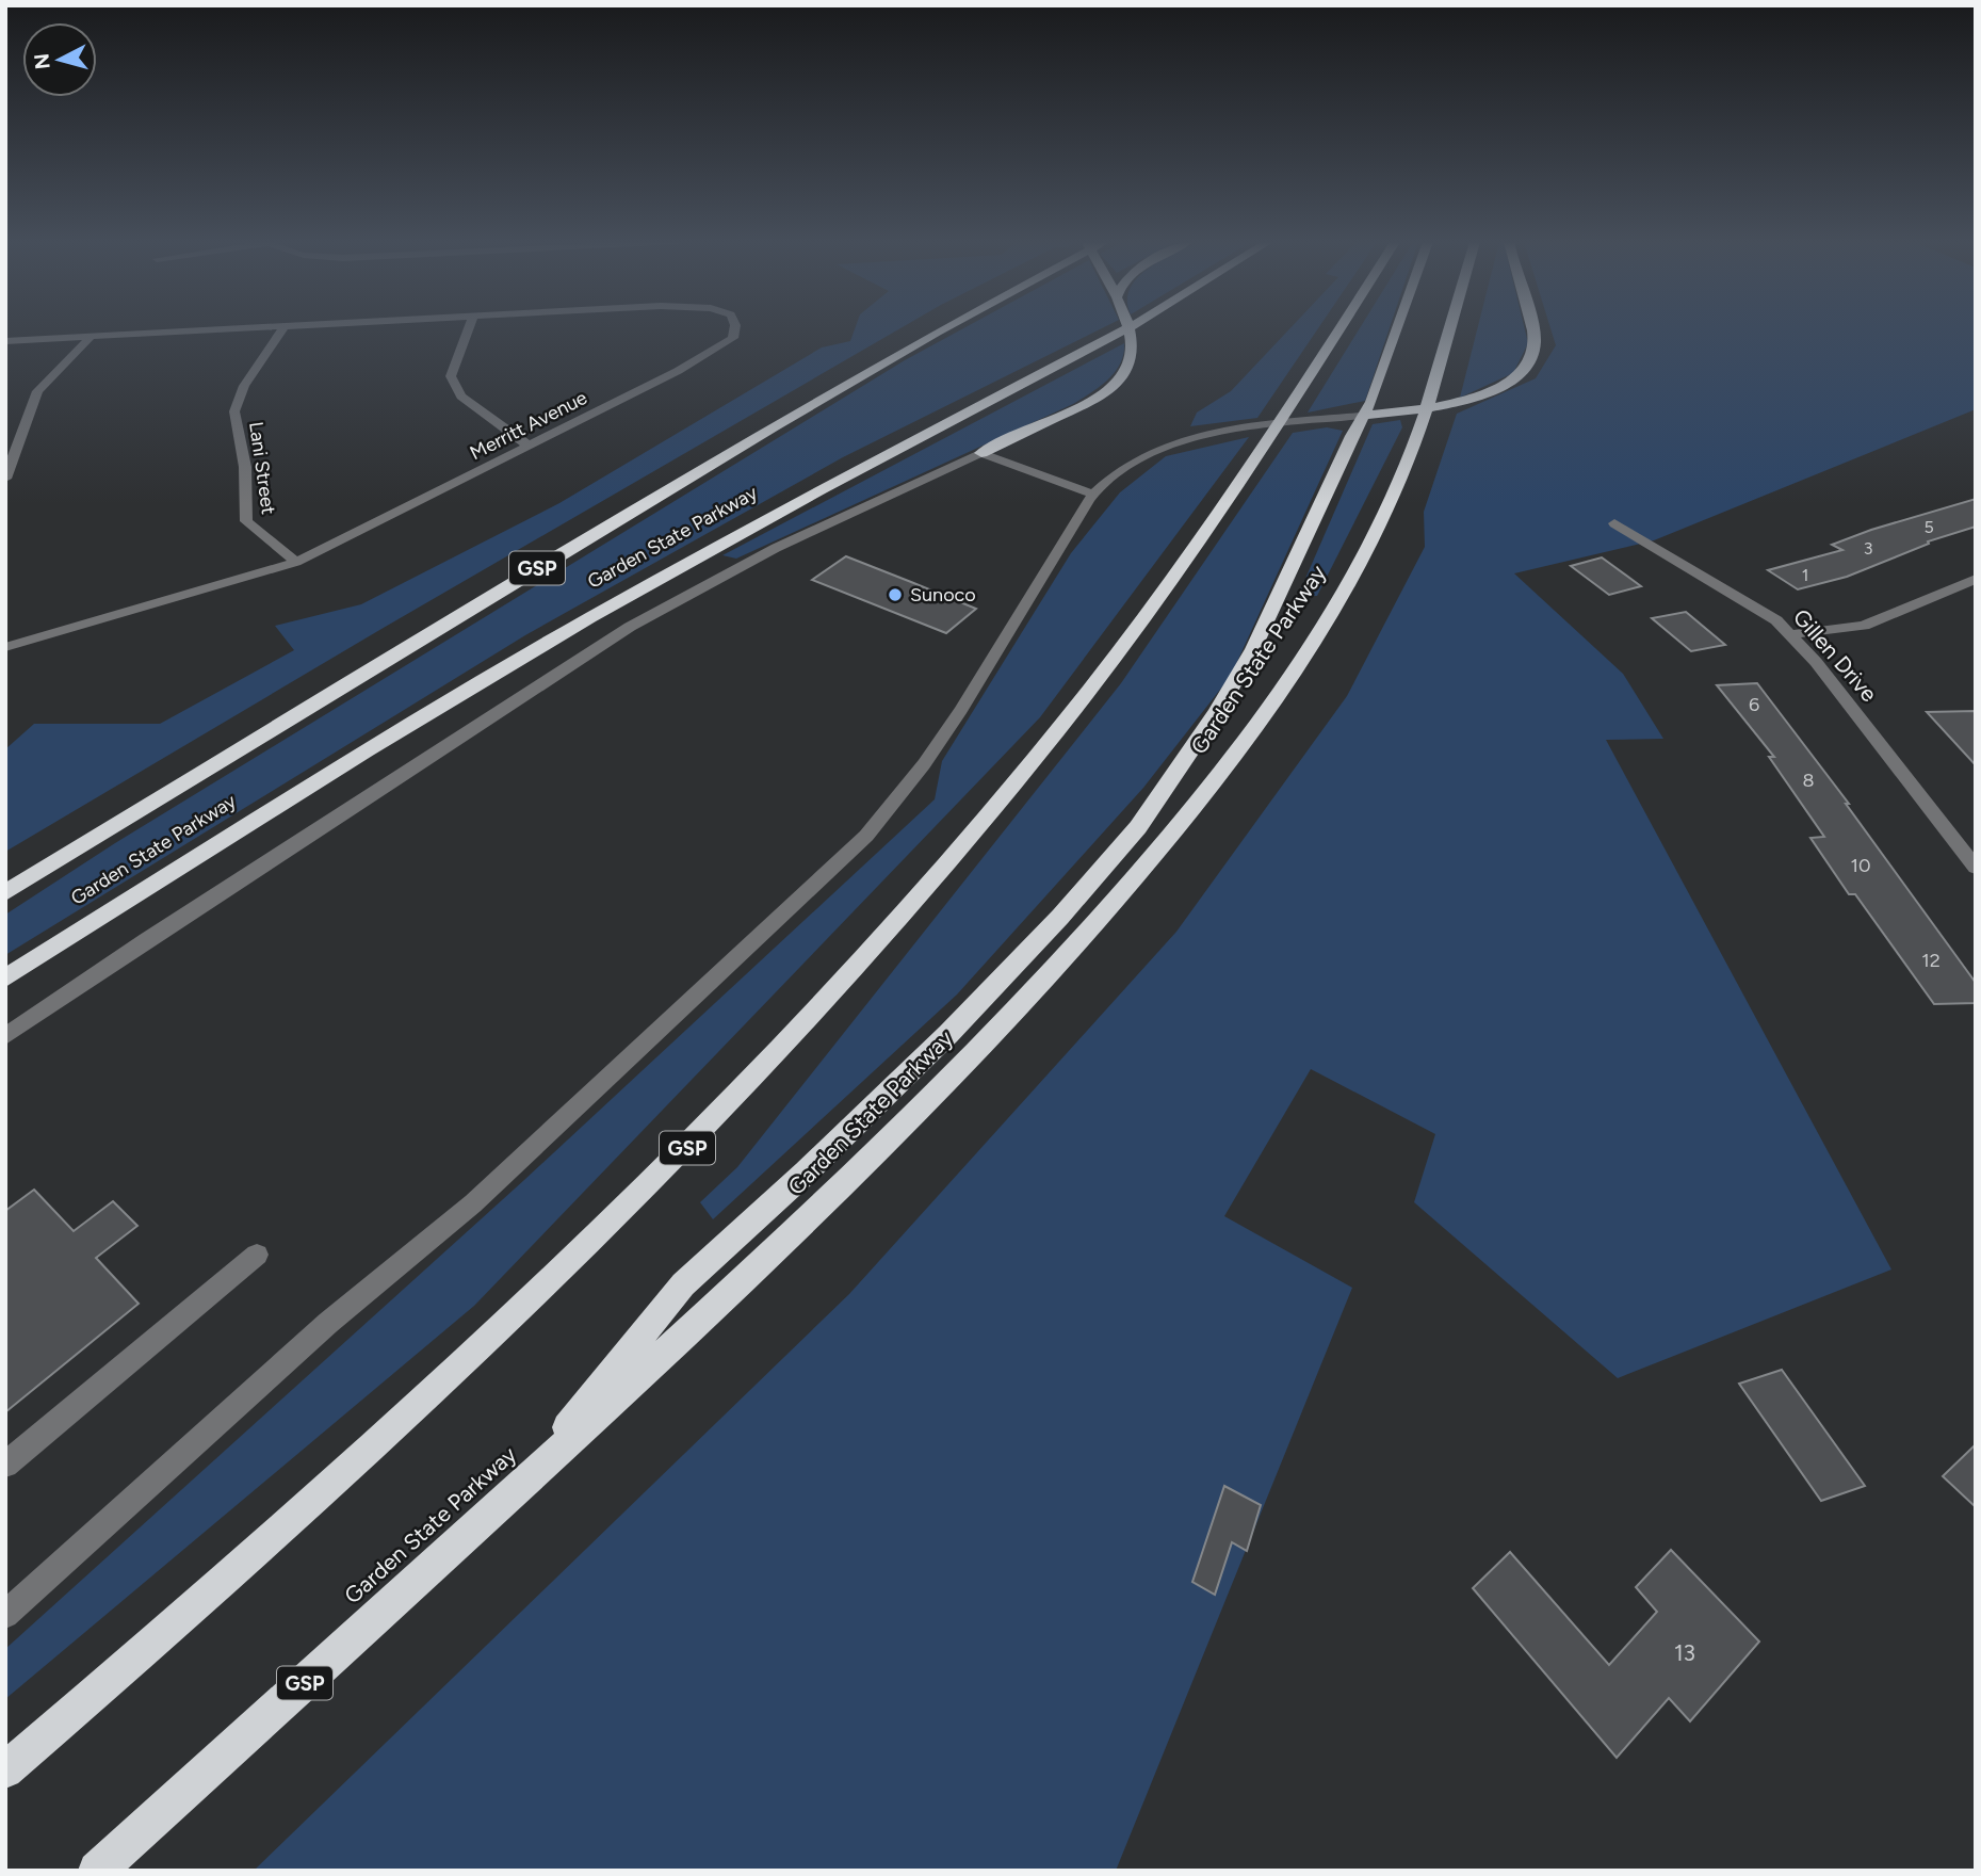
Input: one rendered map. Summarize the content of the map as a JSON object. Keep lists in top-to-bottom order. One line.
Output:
{"streets":{"highway":["Garden State Parkway","GSP"],"street":["Merritt Avenue","Lani Street","Gillen Drive"]},"crossings":[["Merritt Avenue","Lani Street"]],"places":["Sunoco"],"house_numbers":["5","3","1","6","8","10","12","13"],"north":"left"}
